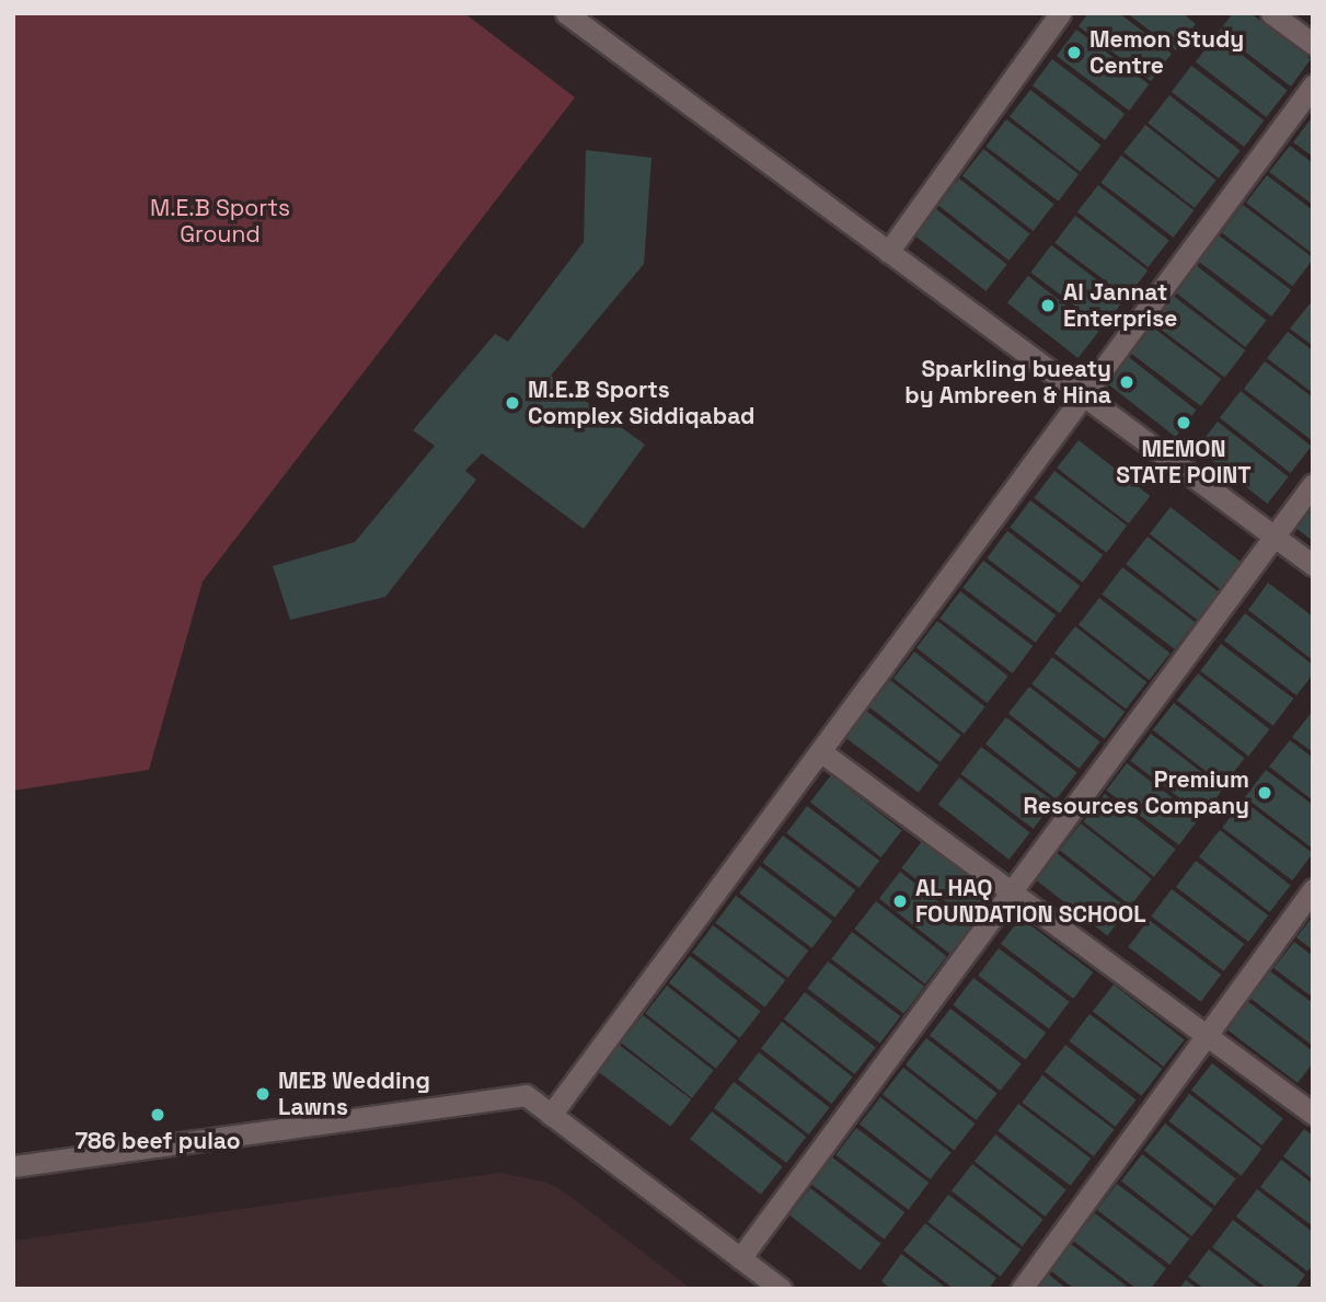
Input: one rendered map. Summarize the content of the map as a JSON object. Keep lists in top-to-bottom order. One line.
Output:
{"parks":["M.E.B Sports Ground"],"places":["Memon Study Centre","Al Jannat Enterprise","Sparkling bueaty by Ambreen & Hina","M.E.B Sports Complex Siddiqabad","MEMON STATE POINT","Premium Resources Company","AL HAQ FOUNDATION SCHOOL","MEB Wedding Lawns","786 beef pulao"]}
